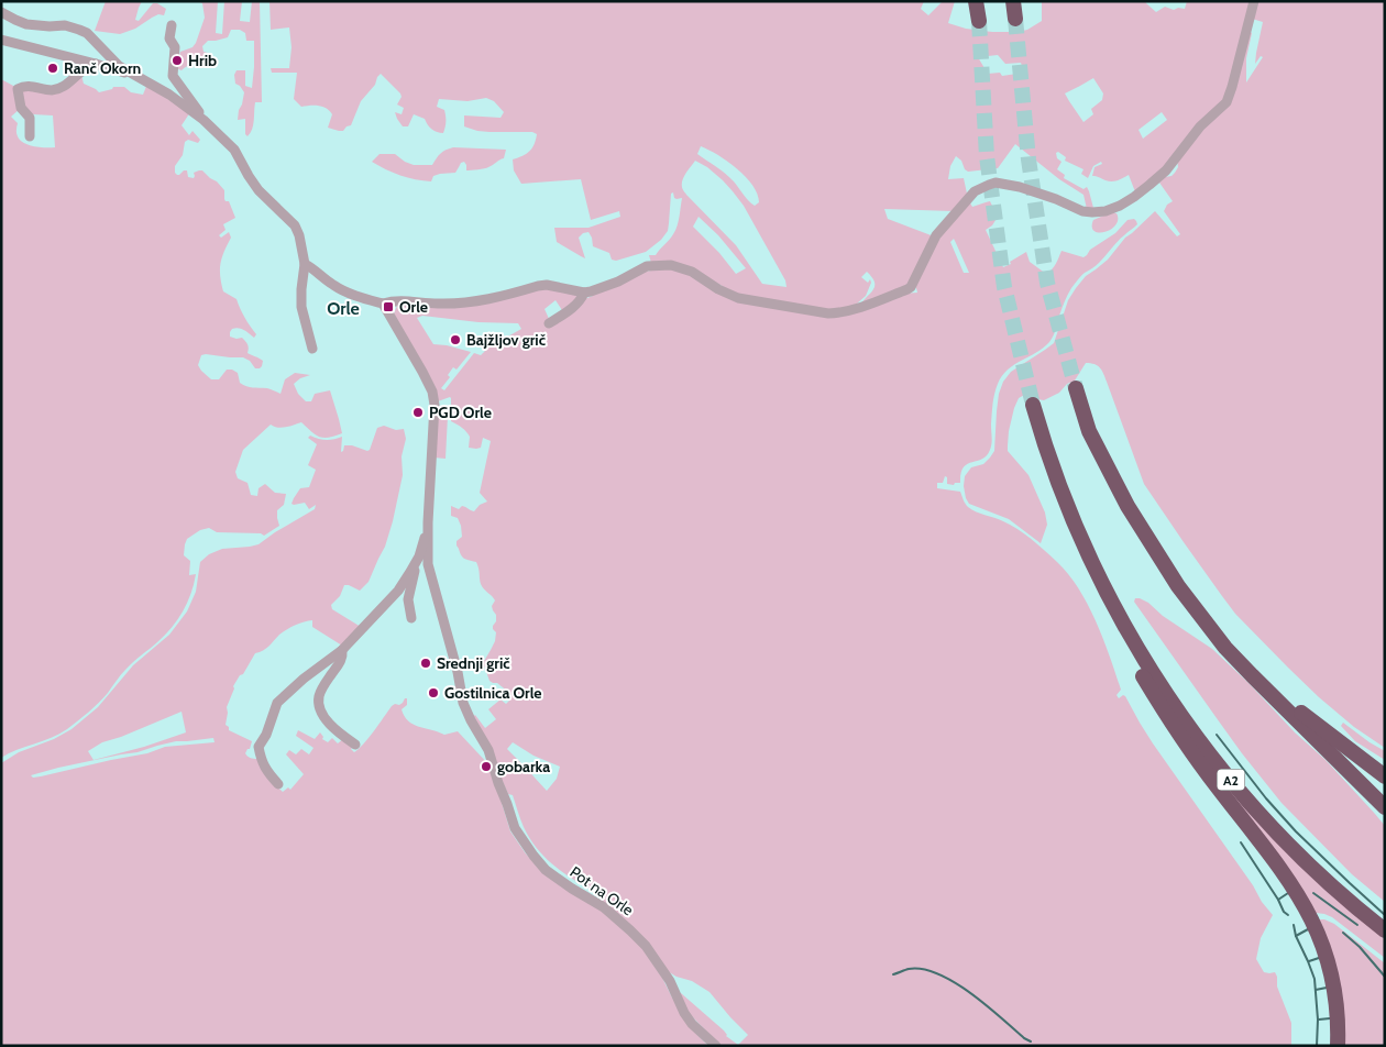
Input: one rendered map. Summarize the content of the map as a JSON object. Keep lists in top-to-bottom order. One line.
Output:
{"streets":{"highway":["A2"],"street":["Pot na Orle"]},"districts":["Orle"],"places":{"other":["Hrib","Ranč Okorn","Bajžljov grič","PGD Orle","Srednji grič","Gostilnica Orle","gobarka"],"transit":["Orle"]}}
